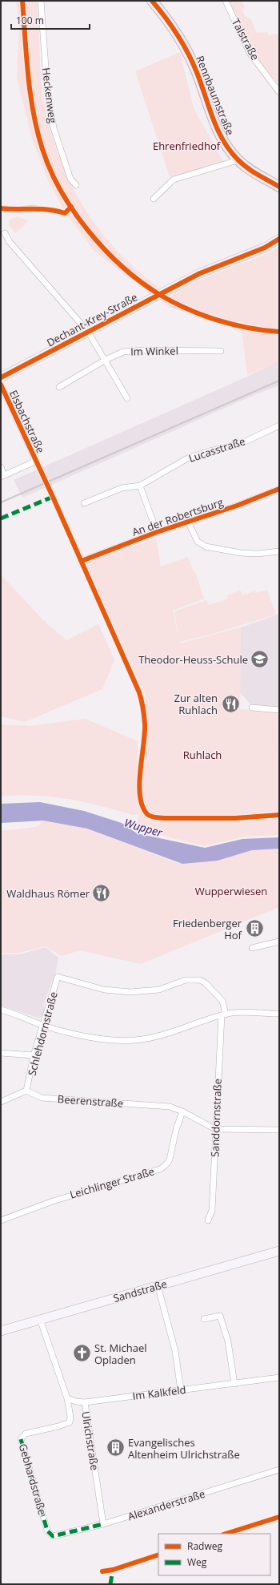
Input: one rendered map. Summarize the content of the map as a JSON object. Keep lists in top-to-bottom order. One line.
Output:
{"streets":{"main road":["Rennbaumstraße"],"street":["Talstraße","Heckenweg","Dechant-Krey-Straße","Im Winkel","Elsbachstraße","Lucasstraße","An der Robertsburg","Schlehdornstraße","Beerenstraße","Sanddornstraße","Leichlinger Straße","Sandstraße","Im Kalkfeld","Ulrichstraße","Gebhardstraße","Alexanderstraße"]},"crossings":[["Schlehdornstraße","Beerenstraße"],["Schlehdornstraße","Sanddornstraße"],["Beerenstraße","Leichlinger Straße"],["Im Kalkfeld","Ulrichstraße"],["Ulrichstraße","Gebhardstraße"],["Ulrichstraße","Alexanderstraße"],["Gebhardstraße","Alexanderstraße"]],"water":["Wupper"],"parks":["Ehrenfriedhof","Ruhlach","Wupperwiesen"],"places":{"school or university":["Theodor-Heuss-Schule"],"restaurant":["Zur alten Ruhlach","Waldhaus Römer"],"building":["Friedenberger Hof","Evangelisches Altenheim Ulrichstraße"],"church":["St. Michael Opladen"]},"legend":["Radweg","Weg"],"scale_bar":"100 m"}
